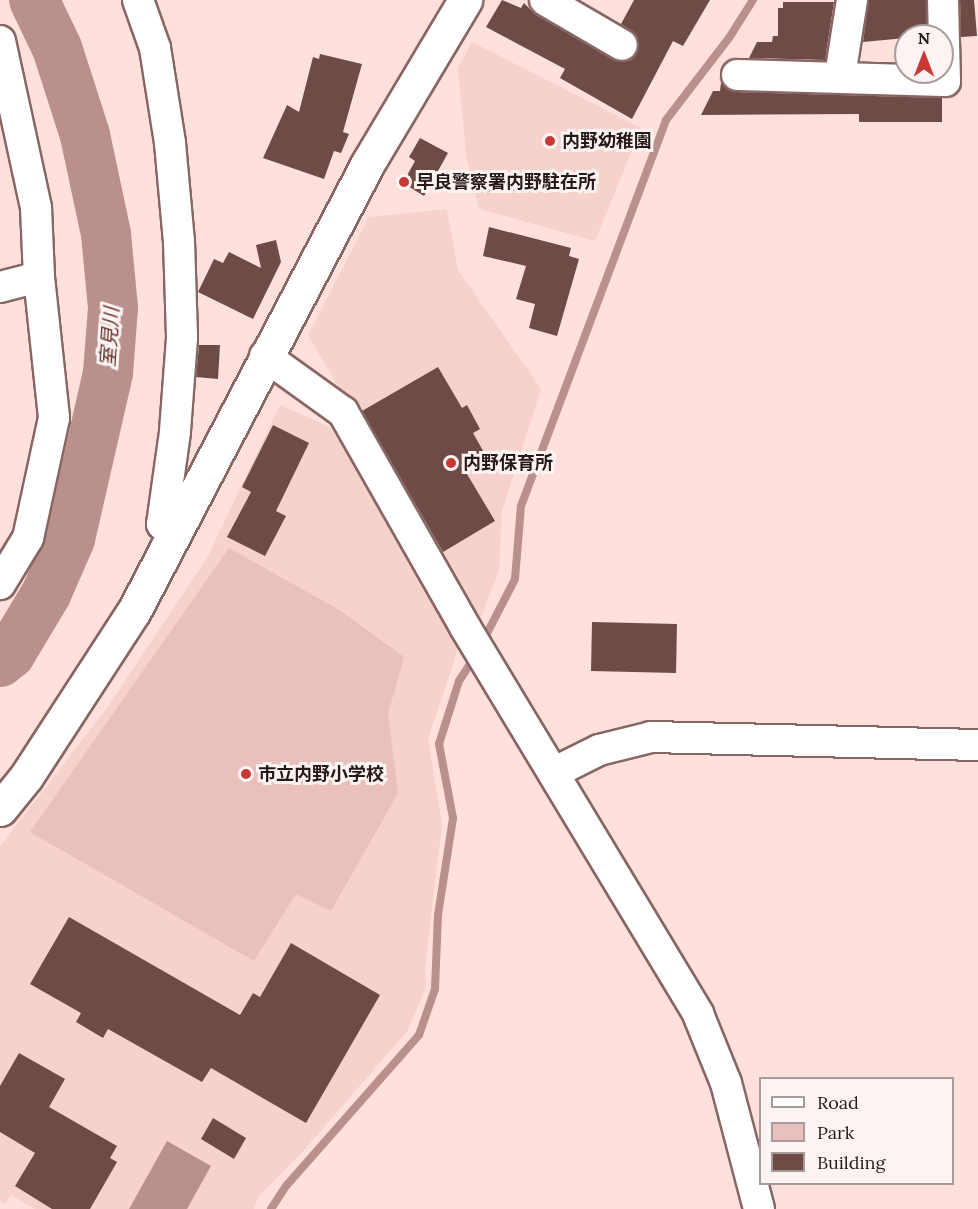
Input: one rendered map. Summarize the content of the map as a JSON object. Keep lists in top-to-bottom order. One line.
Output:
{"water":["室見川"],"places":["内野幼稚園","早良警察署内野駐在所","内野保育所","市立内野小学校"],"legend":["Road","Park","Building"],"north":"top"}
